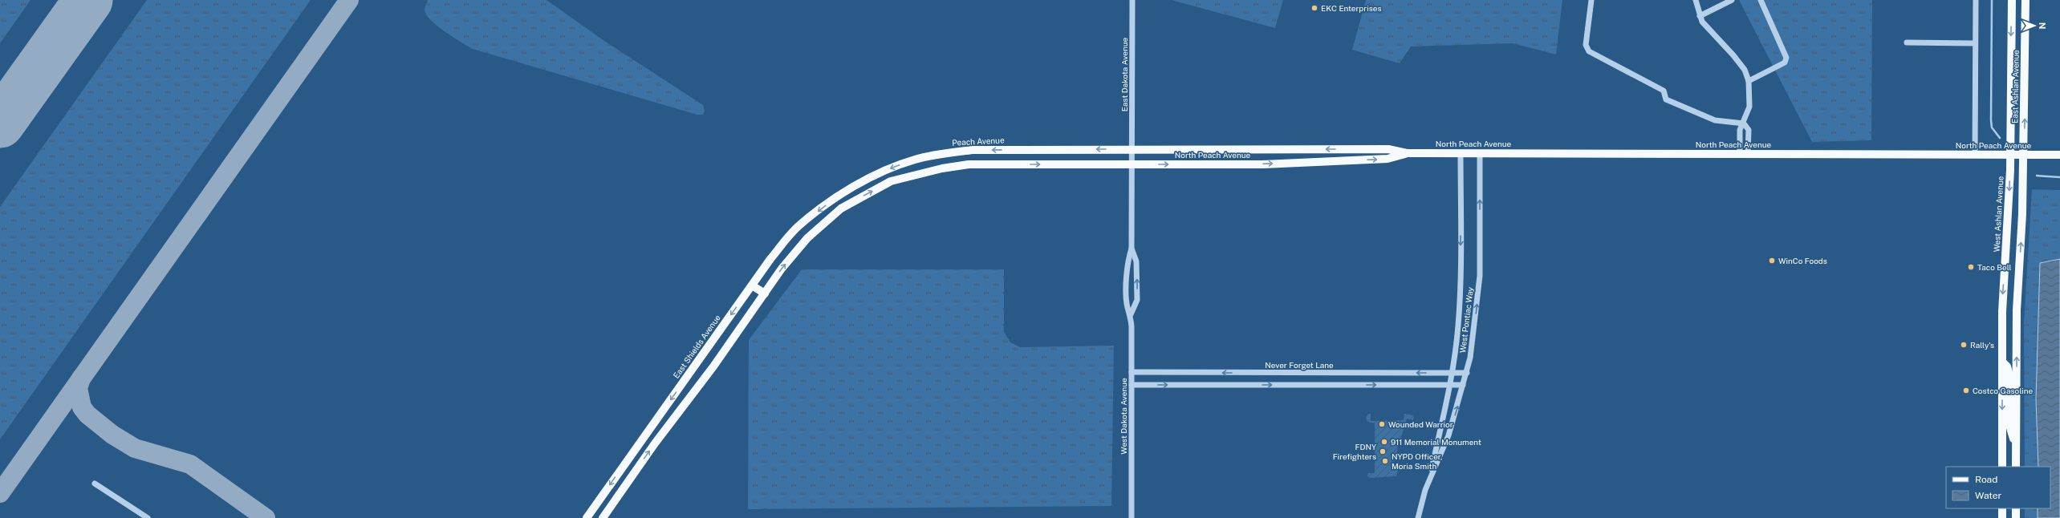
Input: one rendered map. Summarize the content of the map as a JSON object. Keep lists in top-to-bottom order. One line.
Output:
{"streets":{"main road":["East Ashlan Avenue","Peach Avenue","North Peach Avenue","West Ashlan Avenue","East Shields Avenue"],"street":["East Dakota Avenue","West Pontiac Way","Never Forget Lane","West Dakota Avenue"]},"crossings":[["East Dakota Avenue","Peach Avenue"],["East Dakota Avenue","North Peach Avenue"],["East Dakota Avenue","West Dakota Avenue"],["East Ashlan Avenue","North Peach Avenue"],["East Ashlan Avenue","West Ashlan Avenue"],["Peach Avenue","North Peach Avenue"],["Peach Avenue","East Shields Avenue"],["Peach Avenue","West Dakota Avenue"],["North Peach Avenue","West Ashlan Avenue"],["North Peach Avenue","West Pontiac Way"],["North Peach Avenue","West Dakota Avenue"],["West Pontiac Way","Never Forget Lane"],["Never Forget Lane","West Dakota Avenue"]],"places":["EKC Enterprises","WinCo Foods","Taco Bell","Rally's","Costco Gasoline","Wounded Warrior","911 Memorial Monument","FDNY Firefighters","NYPD Officer, Moria Smith"],"legend":["Road","Water"],"north":"right"}
